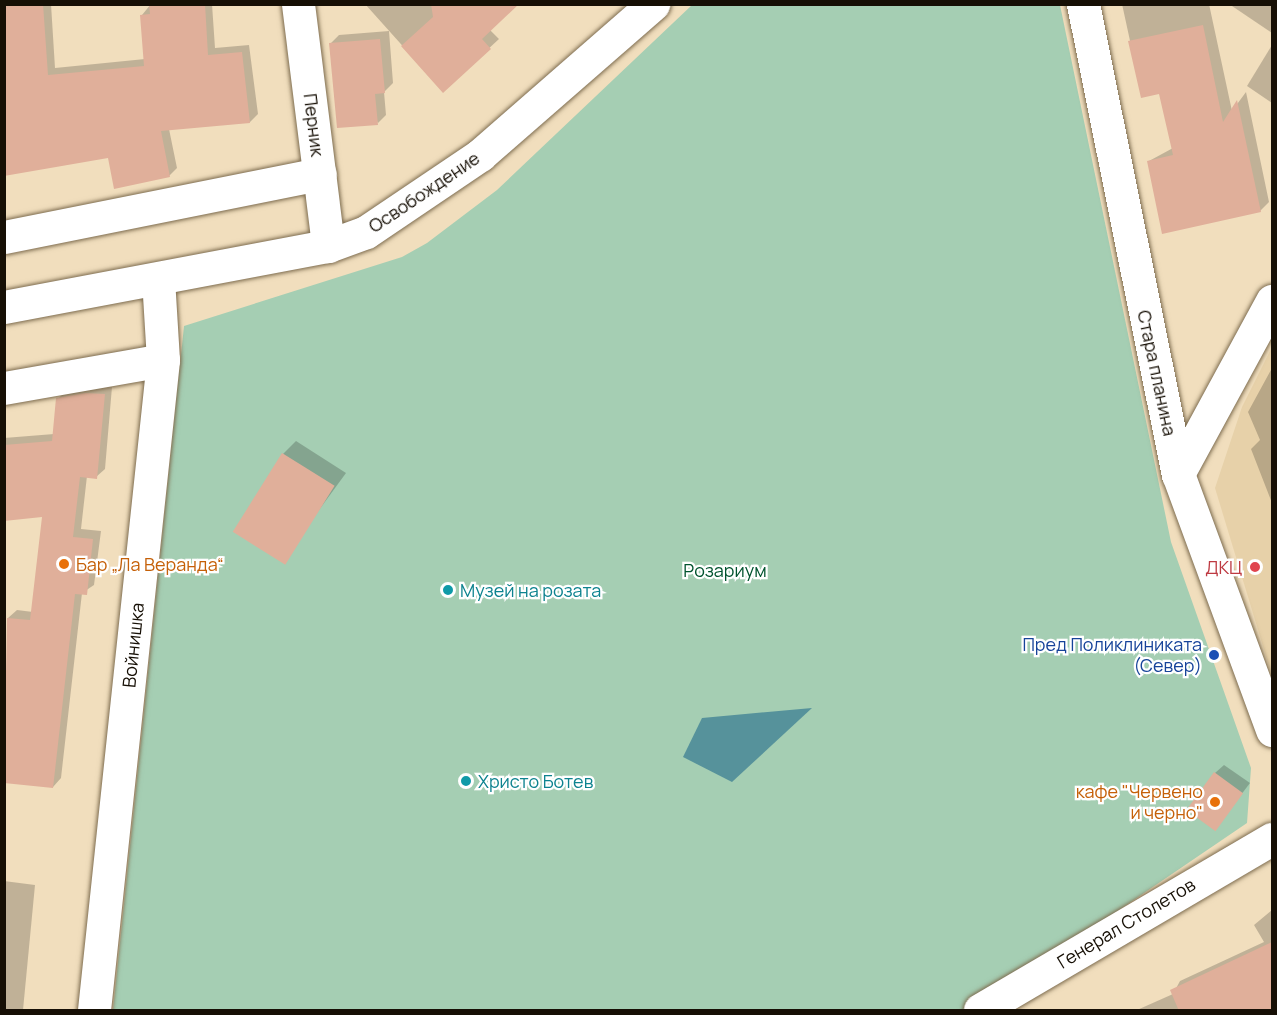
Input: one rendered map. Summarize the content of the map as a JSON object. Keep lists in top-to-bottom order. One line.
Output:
{"streets":{"street":["Перник","Освобождение","Стара планина","Войнишка","Генерал Столетов"]},"crossings":[["Перник","Освобождение"],["Освобождение","Войнишка"]],"parks":["Розариум"],"places":["Бар „Ла Веранда“","ДКЦ","Музей на розата","Пред Поликлиниката (Север)","Христо Ботев","кафе \"Червено и черно\""]}
